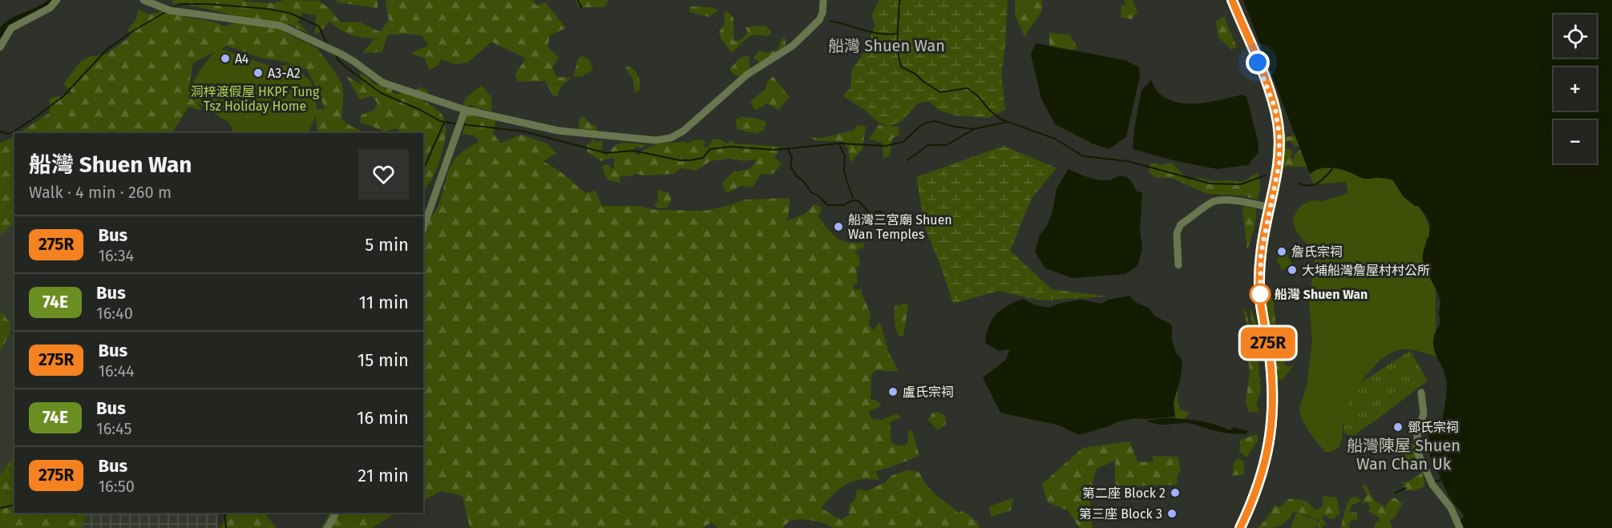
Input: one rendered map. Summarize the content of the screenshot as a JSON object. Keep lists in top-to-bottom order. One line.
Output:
{"districts":["船灣 Shuen Wan","船灣陳屋 Shuen Wan Chan Uk"],"parks":["洞梓渡假屋 HKPF Tung Tsz Holiday Home"],"places":["A4","A3-A2","船灣三宮廟 Shuen Wan Temples","詹氏宗祠","大埔船灣詹屋村村公所","船灣 Shuen Wan","盧氏宗祠","鄧氏宗祠","第二座 Block 2","第三座 Block 3"],"lines":["bus line 275R"],"page":{"on_map":"275R","map_buttons":["+","−"],"heading":["船灣 Shuen Wan","Walk · 4 min · 260 m"],"list":[{"mark":"275R","name":"Bus","note":"16:34","value":"5 min"},{"mark":"74E","name":"Bus","note":"16:40","value":"11 min"},{"mark":"275R","name":"Bus","note":"16:44","value":"15 min"},{"mark":"74E","name":"Bus","note":"16:45","value":"16 min"},{"mark":"275R","name":"Bus","note":"16:50","value":"21 min"}]}}
